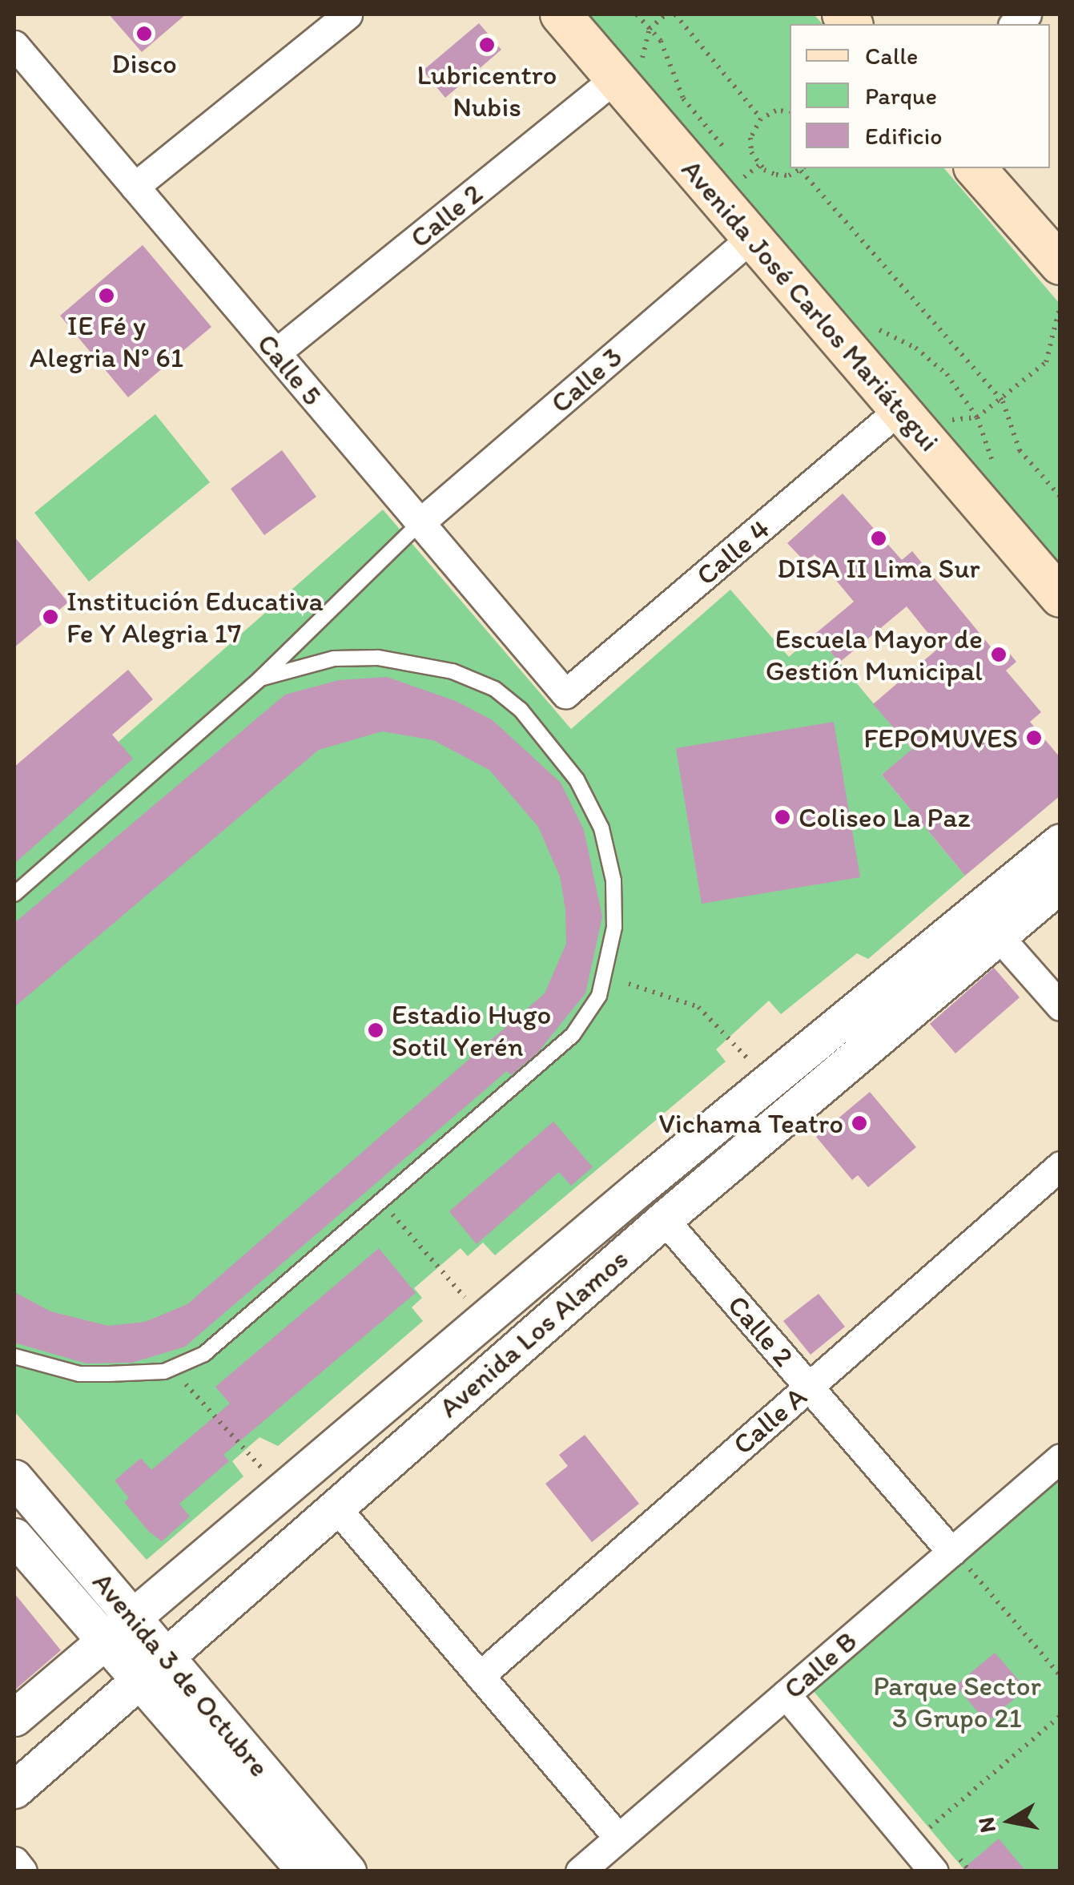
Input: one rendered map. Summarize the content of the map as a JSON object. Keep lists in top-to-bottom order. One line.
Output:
{"streets":{"main road":["Avenida José Carlos Mariátegui"],"street":["Calle 2","Calle 5","Calle 3","Calle 4","Avenida Los Alamos","Calle A","Calle B","Avenida 3 de Octubre"]},"crossings":[["Calle 2","Avenida José Carlos Mariátegui"],["Calle 2","Calle 5"],["Calle 2","Avenida Los Alamos"],["Calle 2","Calle A"],["Calle 2","Calle B"],["Avenida José Carlos Mariátegui","Calle 3"],["Avenida José Carlos Mariátegui","Calle 4"],["Calle 5","Calle 3"],["Calle 5","Calle 4"],["Avenida Los Alamos","Avenida 3 de Octubre"]],"parks":["Parque Sector 3 Grupo 21"],"places":["Disco","Lubricentro Nubis","IE Fé y Alegria N° 61","DISA II Lima Sur","Institución Educativa Fe Y Alegria 17","Escuela Mayor de Gestión Municipal","FEPOMUVES","Coliseo La Paz","Estadio Hugo Sotil Yerén","Vichama Teatro"],"legend":["Calle","Parque","Edificio"],"north":"left"}
